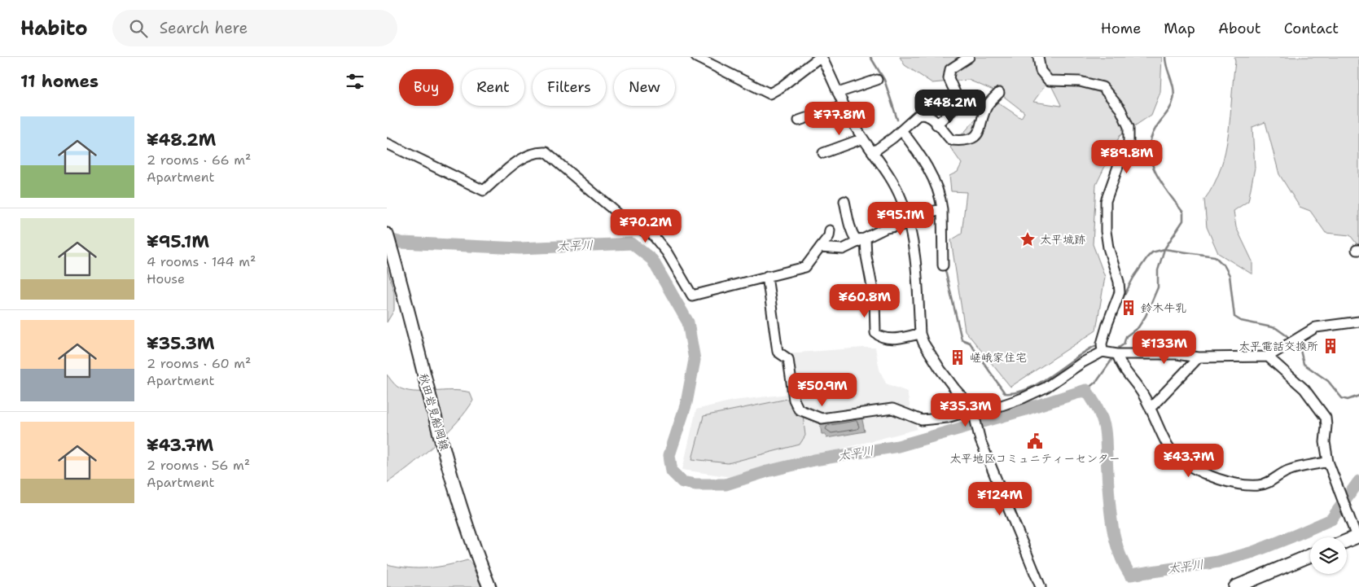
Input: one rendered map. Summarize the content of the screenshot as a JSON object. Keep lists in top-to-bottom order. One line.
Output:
{"streets":{"main road":["秋田岩見船岡線"]},"water":["太平川"],"places":{"place":["太平城跡"],"building":["鈴木牛乳","太平電話交換所","嵯峨家住宅"],"public building":["太平地区コミュニティーセンター"]},"page":{"header":"Habito","search":"Search here","nav":["Home","Map","About","Contact"],"heading":"11 homes","chip":["Buy","Rent","Filters","New"],"price":["¥48.2M","¥77.8M","¥89.8M","¥95.1M","¥70.2M","¥60.8M","¥133M","¥50.9M","¥35.3M","¥43.7M","¥124M"],"list":[{"name":"¥48.2M","note":"2 rooms · 66 m² · Apartment"},{"name":"¥95.1M","note":"4 rooms · 144 m² · House"},{"name":"¥35.3M","note":"2 rooms · 60 m² · Apartment"},{"name":"¥43.7M","note":"2 rooms · 56 m² · Apartment"}]}}
